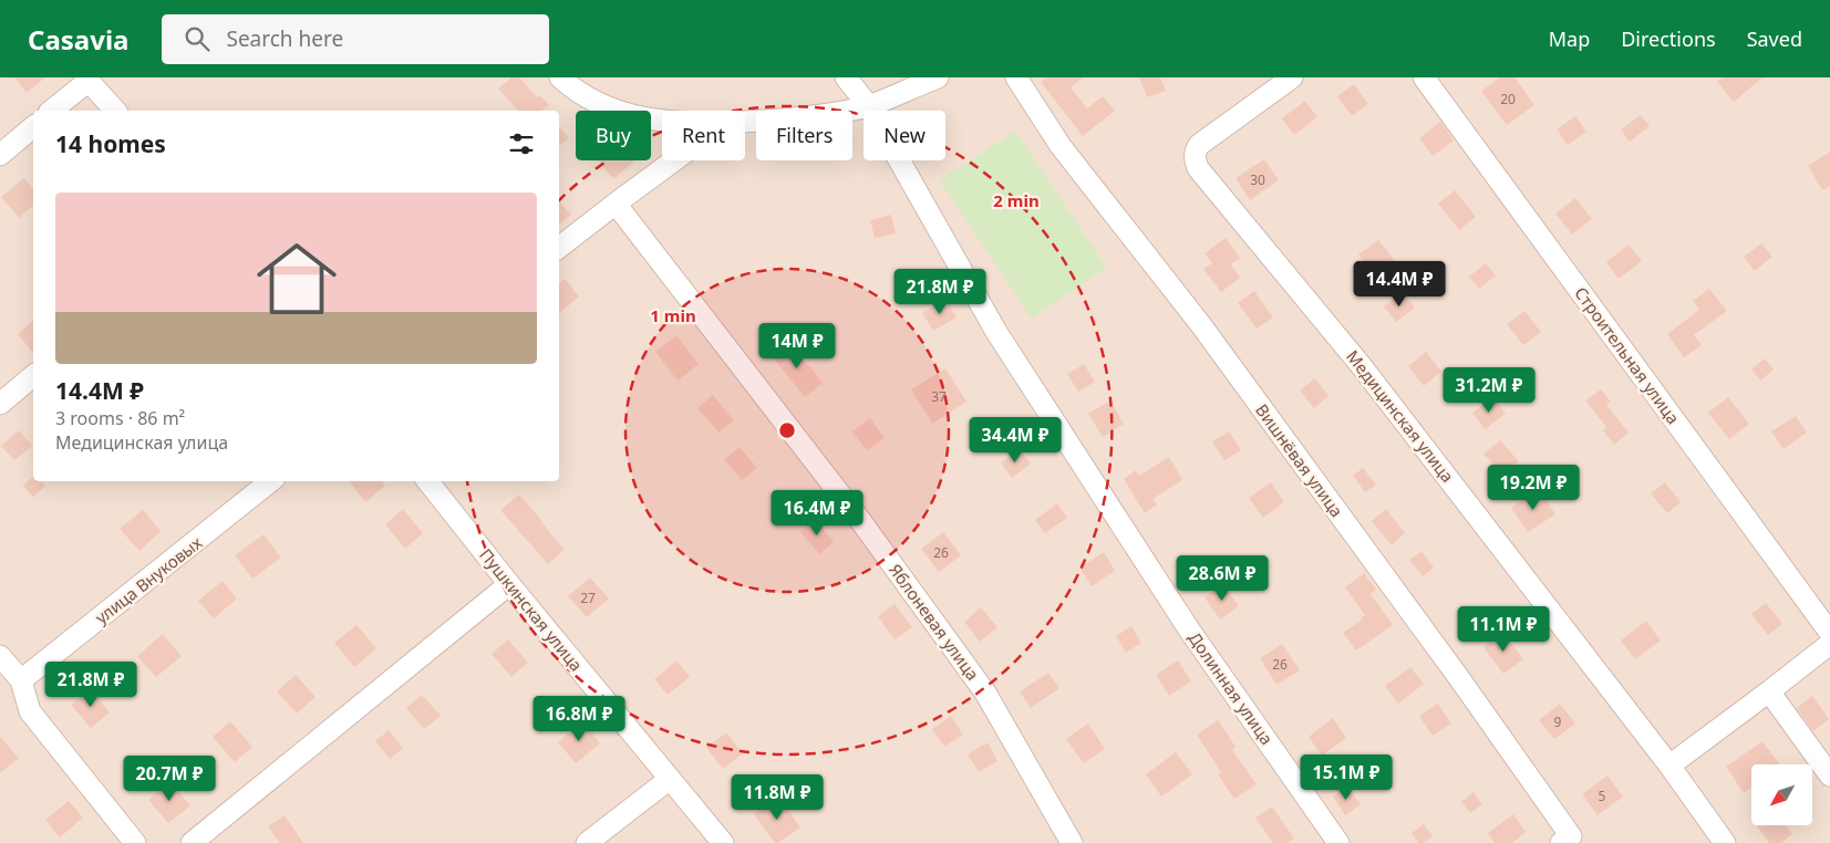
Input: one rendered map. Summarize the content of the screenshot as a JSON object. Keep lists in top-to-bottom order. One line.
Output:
{"streets":{"street":["Строительная улица","Медицинская улица","Вишнёвая улица","улица Внуковых","Пушкинская улица","Яблоневая улица","Долинная улица"]},"house_numbers":["20","30","37","26","27","26","9","5"],"north":"bottom left","page":{"header":"Casavia","search":"Search here","nav":["Map","Directions","Saved"],"chip":["Buy","Rent","Filters","New"],"heading":"14 homes","list":[{"name":"14.4M ₽","note":"3 rooms · 86 m² · Медицинская улица"}],"price":["14.4M ₽","21.8M ₽","14M ₽","31.2M ₽","34.4M ₽","19.2M ₽","16.4M ₽","28.6M ₽","11.1M ₽","21.8M ₽","16.8M ₽","15.1M ₽","20.7M ₽","11.8M ₽"]},"rings":["2 min","1 min"]}
